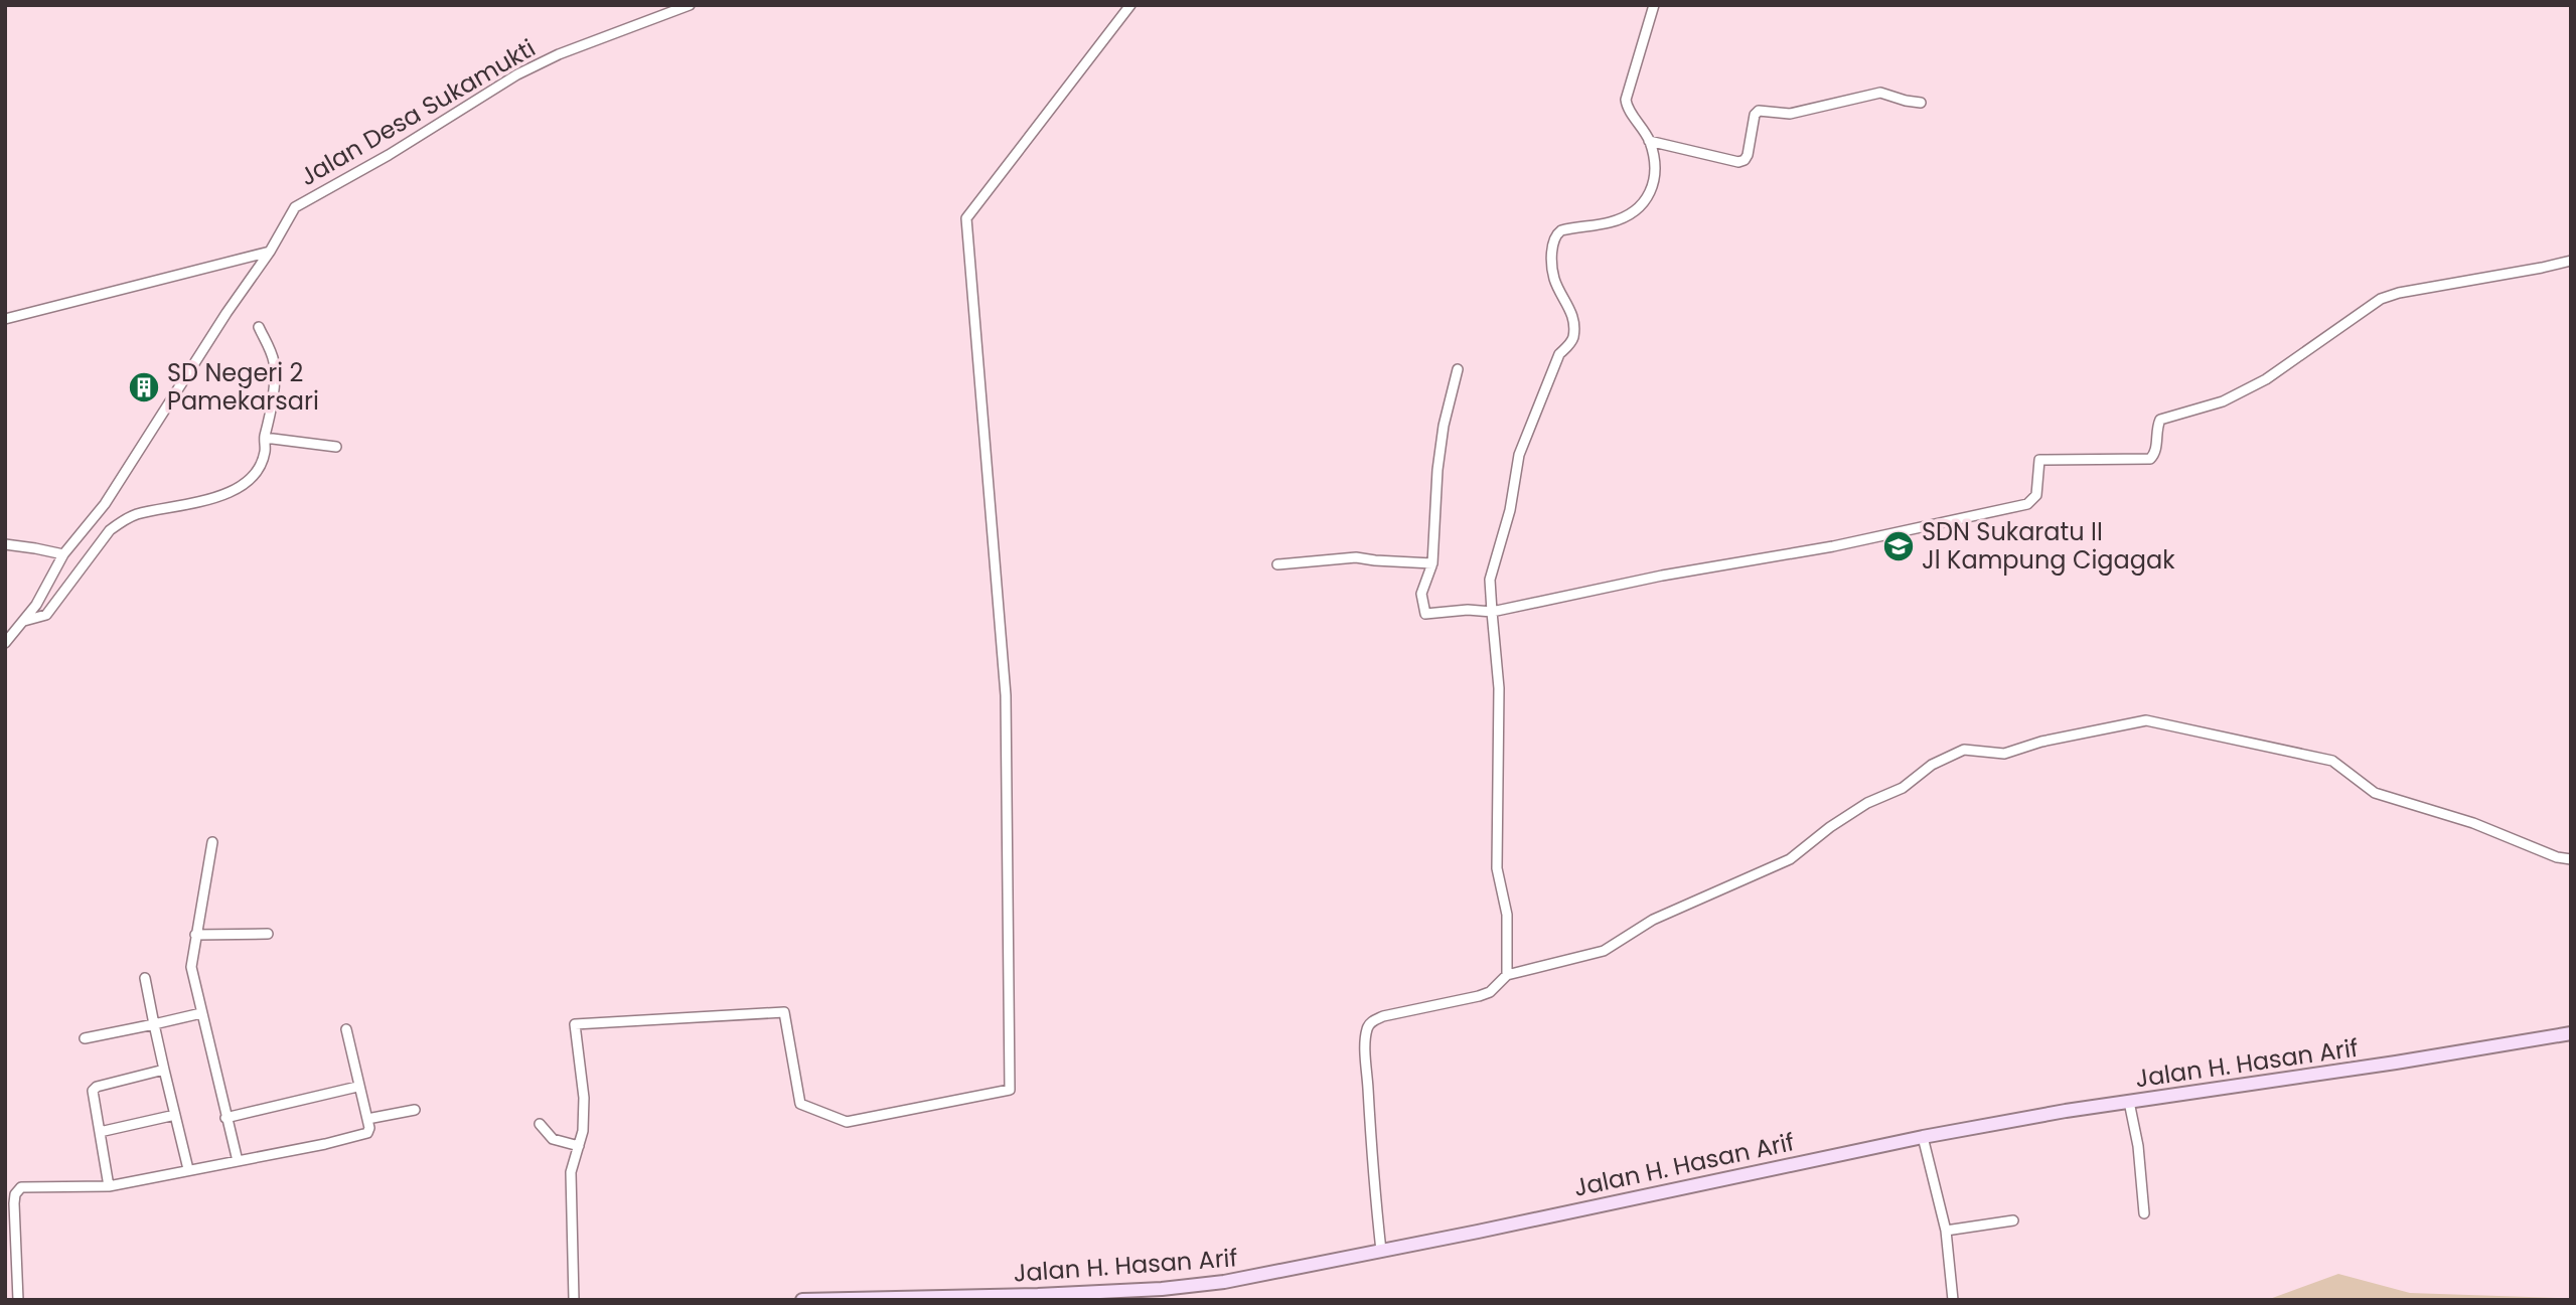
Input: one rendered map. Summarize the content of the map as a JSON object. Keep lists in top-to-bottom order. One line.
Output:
{"streets":{"main road":["Jalan H. Hasan Arif"],"street":["Jalan Desa Sukamukti"]},"places":{"building":["SD Negeri 2 Pamekarsari"],"school or university":["SDN Sukaratu II Jl Kampung Cigagak"]}}
